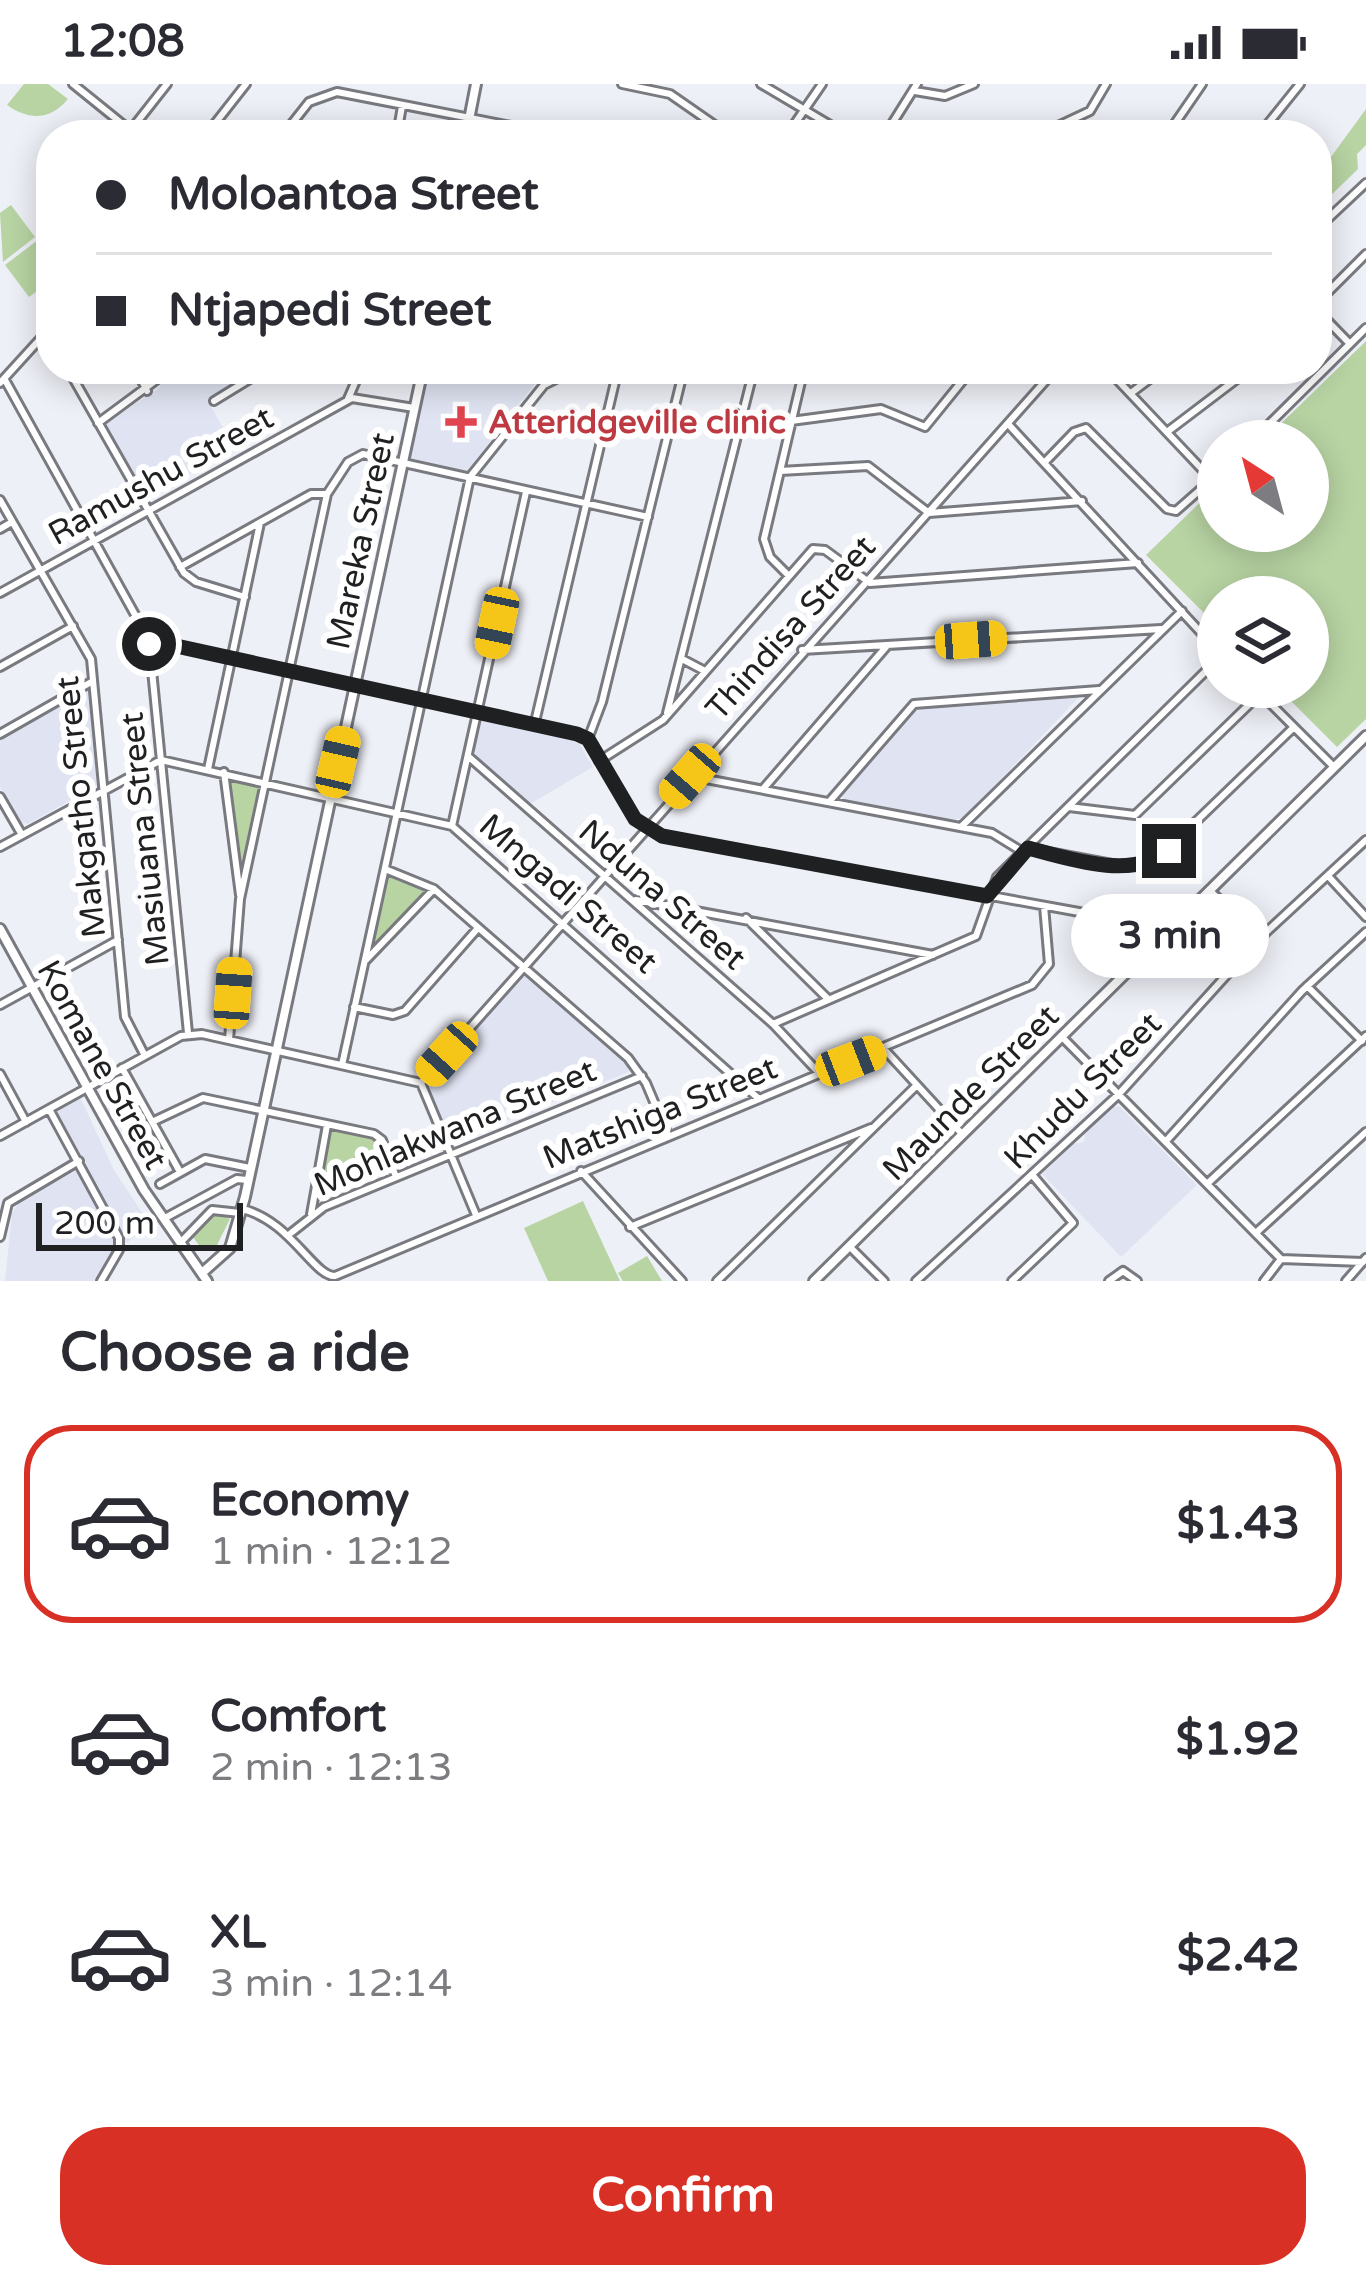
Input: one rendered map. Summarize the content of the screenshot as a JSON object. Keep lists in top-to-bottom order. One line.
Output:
{"streets":{"street":["Ramushu Street","Mareka Street","Thindisa Street","Makgatho Street","Masiuana Street","Mngadi Street","Nduna Street","Komane Street","Khudu Street","Maunde Street","Matshiga Street","Mohlakwana Street"]},"crossings":[["Ramushu Street","Makgatho Street"],["Mareka Street","Mngadi Street"],["Mareka Street","Komane Street"],["Thindisa Street","Mngadi Street"],["Thindisa Street","Nduna Street"],["Masiuana Street","Mngadi Street"],["Mngadi Street","Matshiga Street"],["Nduna Street","Matshiga Street"],["Matshiga Street","Mohlakwana Street"]],"places":{"health":["Atteridgeville clinic"]},"scale_bar":"200 m","north":"top left","page":{"status":"12:08","banner":["Moloantoa Street","Ntjapedi Street"],"bubble":"3 min","scale":"200 m","heading":"Choose a ride","list":[{"name":"Economy","note":"1 min · 12:12","value":"$1.43"},{"name":"Comfort","note":"2 min · 12:13","value":"$1.92"},{"name":"XL","note":"3 min · 12:14","value":"$2.42"}],"buttons":"Confirm"}}
